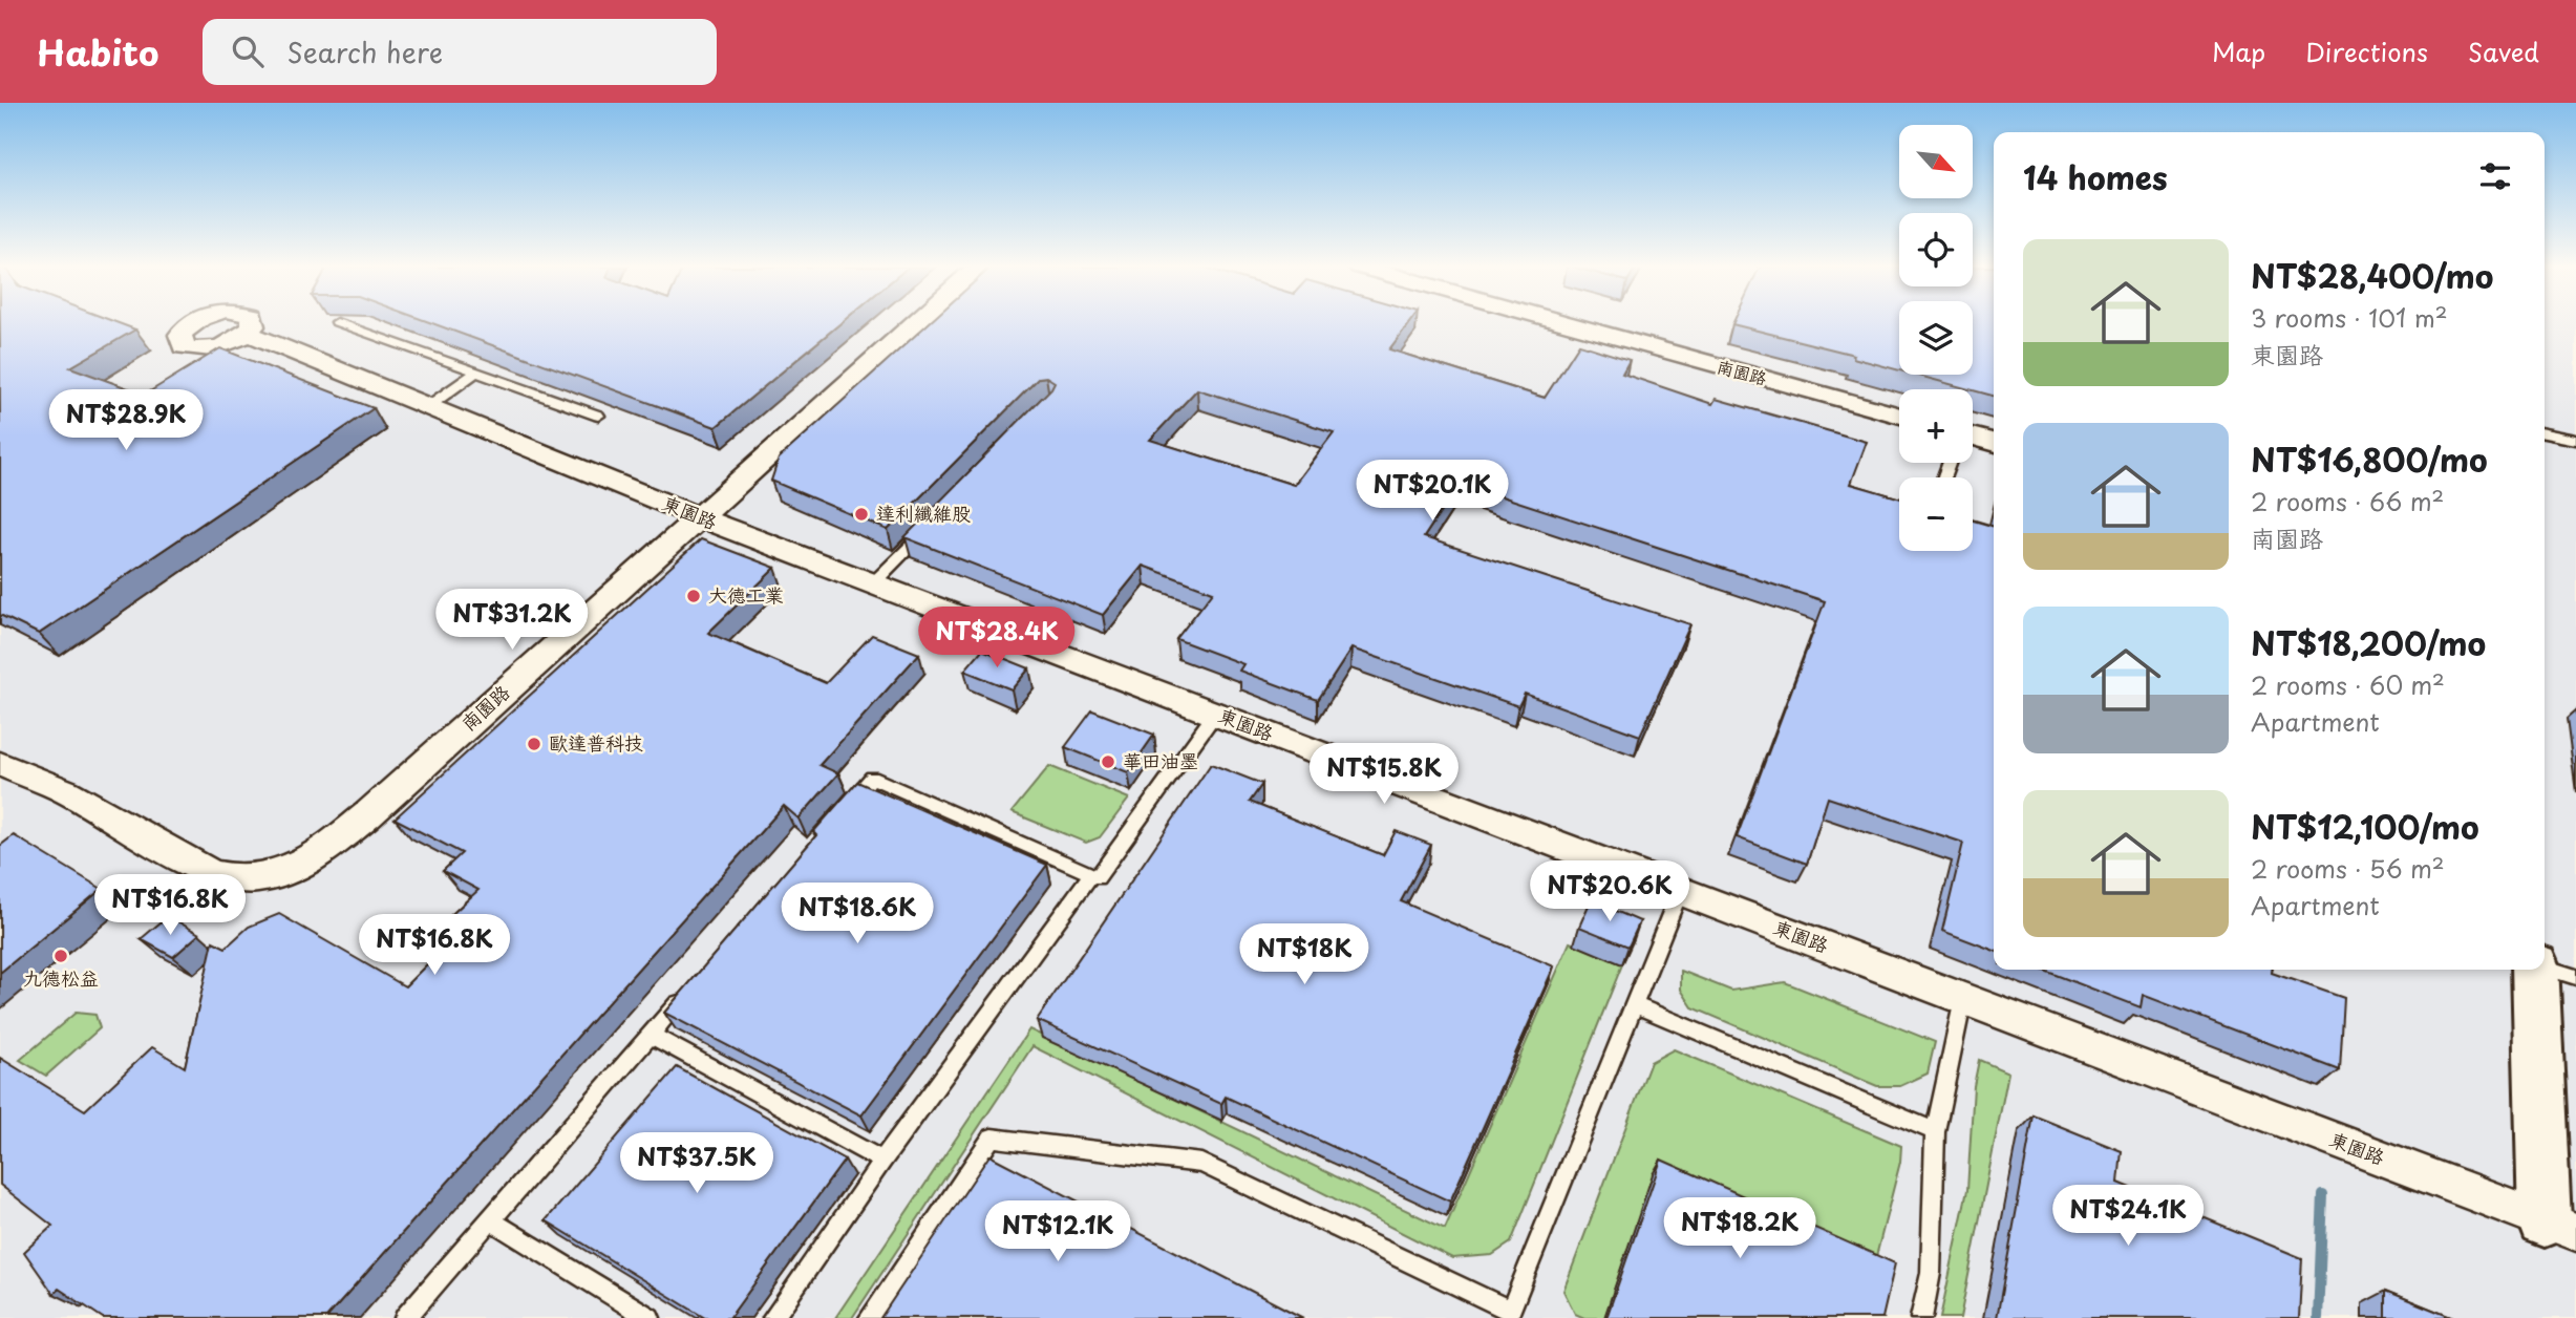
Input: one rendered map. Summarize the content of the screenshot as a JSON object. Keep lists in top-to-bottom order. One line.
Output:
{"streets":{"street":["南園路","東園路"]},"crossings":[["南園路","東園路"]],"places":["達利纖維股","大德工業","歐達普科技","華田油墨","九德松益"],"north":"bottom right","page":{"header":"Habito","search":"Search here","nav":["Map","Directions","Saved"],"map_buttons":["+","−"],"heading":"14 homes","list":[{"name":"NT$28,400/mo","note":"3 rooms · 101 m² · 東園路"},{"name":"NT$16,800/mo","note":"2 rooms · 66 m² · 南園路"},{"name":"NT$18,200/mo","note":"2 rooms · 60 m² · Apartment"},{"name":"NT$12,100/mo","note":"2 rooms · 56 m² · Apartment"}],"price":["NT$28.9K","NT$20.1K","NT$31.2K","NT$28.4K","NT$15.8K","NT$20.6K","NT$16.8K","NT$18.6K","NT$16.8K","NT$18K","NT$37.5K","NT$24.1K","NT$18.2K","NT$12.1K"]}}
